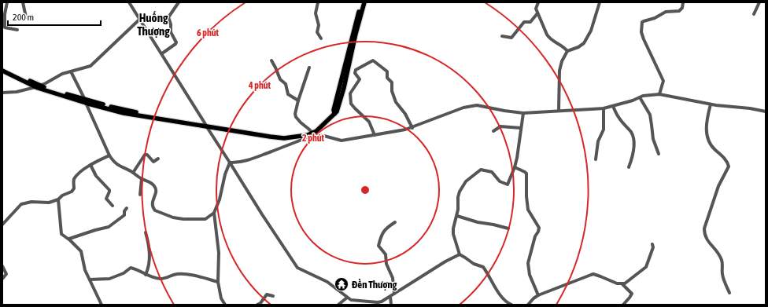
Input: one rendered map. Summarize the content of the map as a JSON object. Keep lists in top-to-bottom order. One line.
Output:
{"districts":["Huống Thượng"],"places":{"temple":["Đền Thượng"]},"scale_bar":"200 m","rings":["6 phút","4 phút","2 phút"]}
